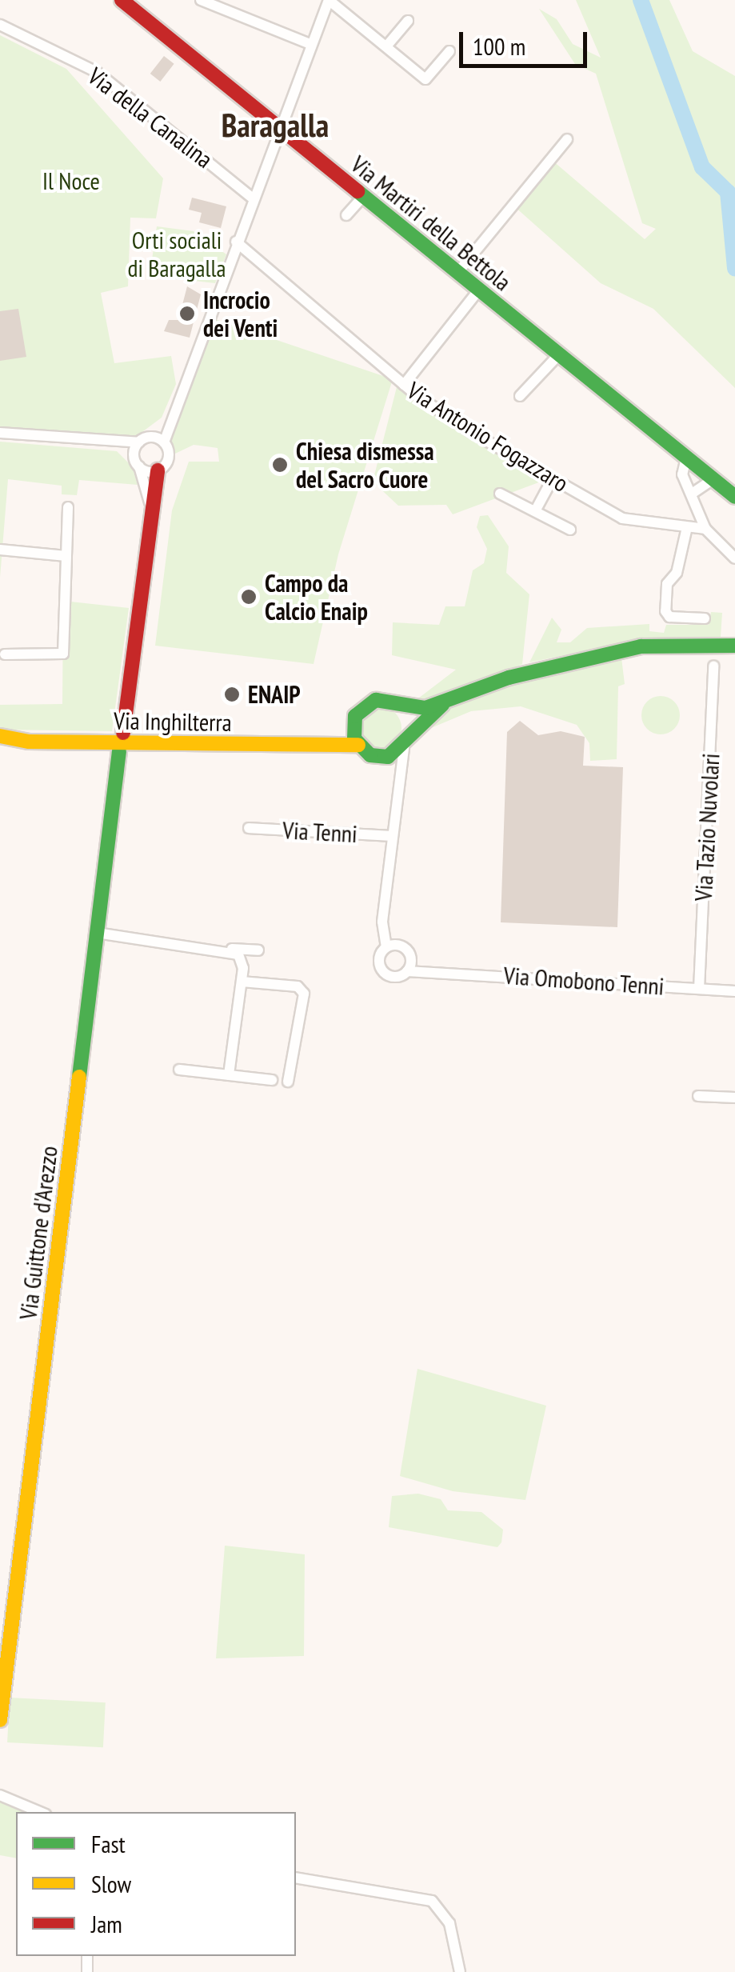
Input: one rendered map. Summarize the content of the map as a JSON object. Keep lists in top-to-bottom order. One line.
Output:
{"streets":{"main road":["Via Martiri della Bettola","Via Inghilterra","Via Guittone d'Arezzo"],"street":["Via della Canalina","Via Antonio Fogazzaro","Via Tazio Nuvolari","Via Tenni","Via Omobono Tenni"]},"crossings":[["Via Inghilterra","Via Omobono Tenni"],["Via Tazio Nuvolari","Via Omobono Tenni"],["Via Tenni","Via Omobono Tenni"]],"districts":["Baragalla"],"parks":["Il Noce","Orti sociali di Baragalla"],"places":["Incrocio dei Venti","Chiesa dismessa del Sacro Cuore","Campo da Calcio Enaip","ENAIP"],"legend":["Fast","Slow","Jam"],"scale_bar":"100 m"}
